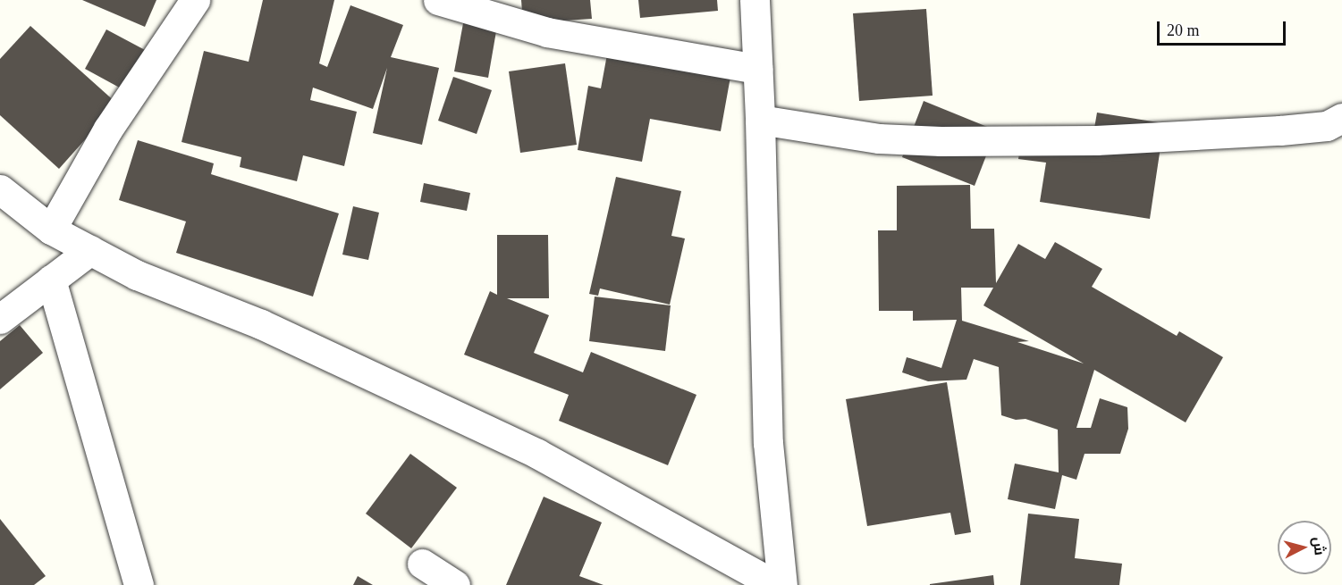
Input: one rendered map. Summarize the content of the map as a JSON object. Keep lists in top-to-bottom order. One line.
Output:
{"scale_bar":"20 m","north":"right"}
